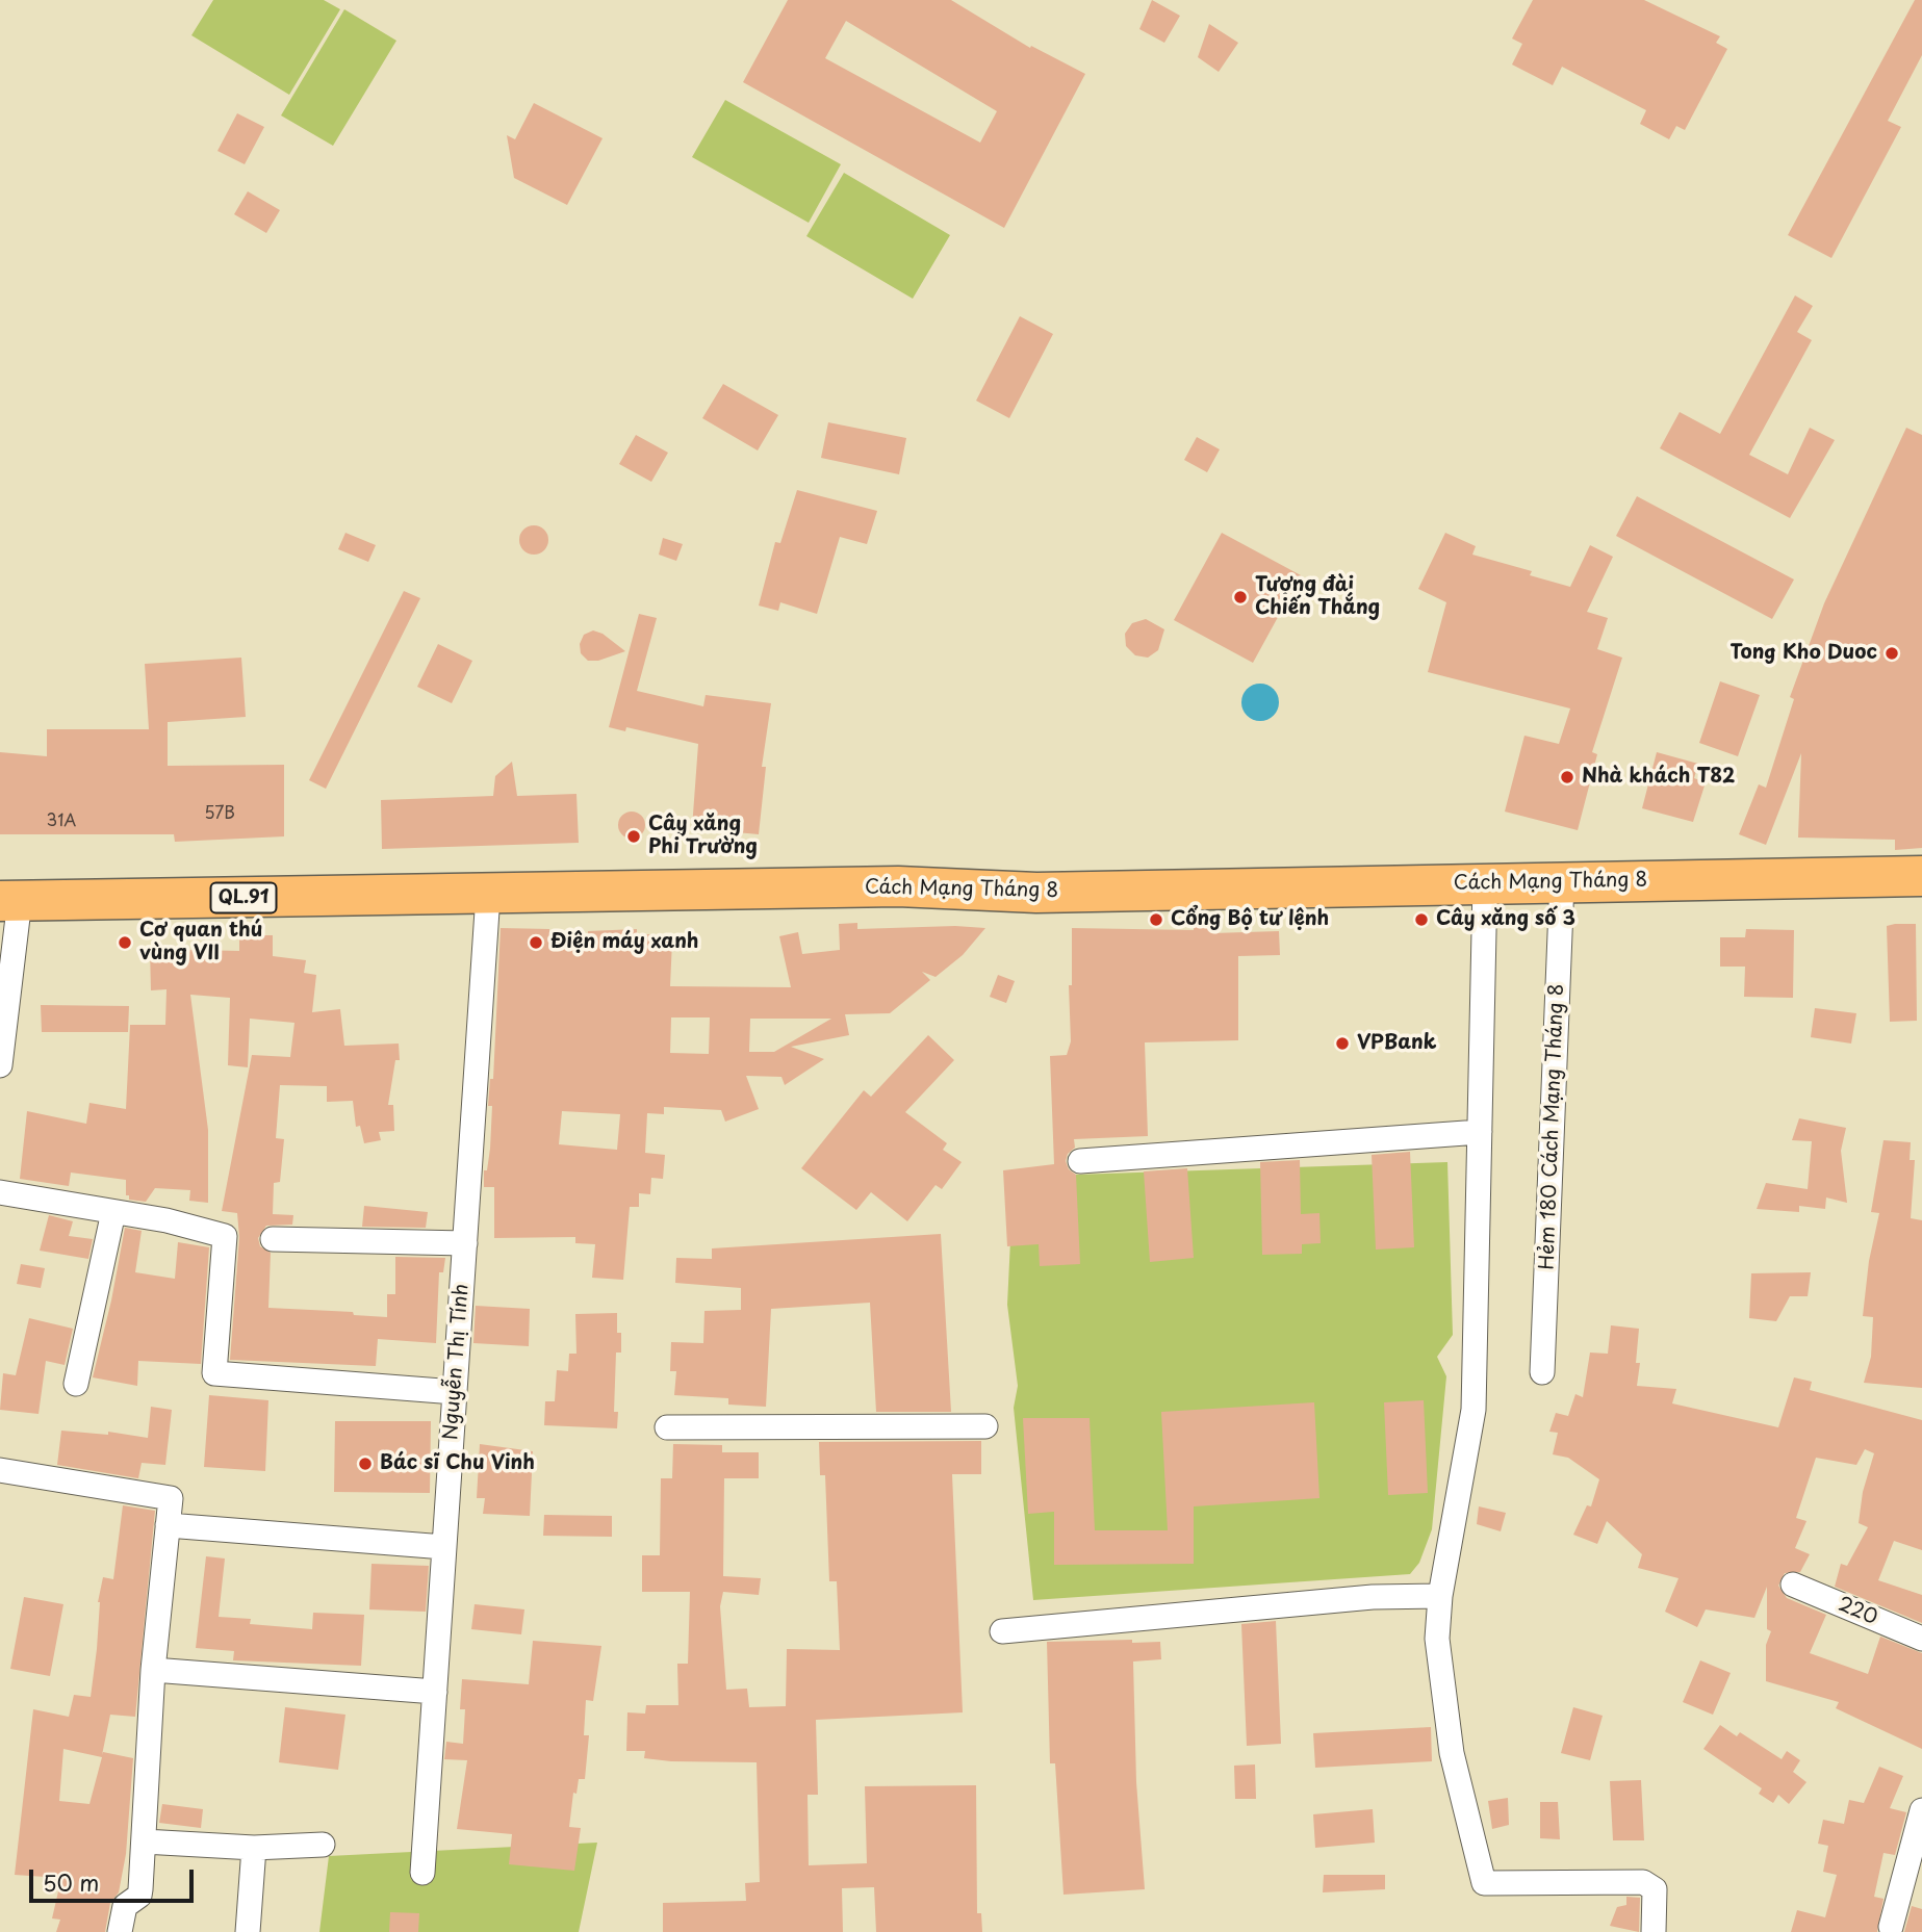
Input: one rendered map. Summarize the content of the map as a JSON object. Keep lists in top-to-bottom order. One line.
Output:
{"streets":{"highway":["Cách Mạng Tháng 8","QL.91"],"street":["Hẻm 180 Cách Mạng Tháng 8","Nguyễn Thị Tính","220"]},"crossings":[["Cách Mạng Tháng 8","Hẻm 180 Cách Mạng Tháng 8"],["Cách Mạng Tháng 8","Nguyễn Thị Tính"]],"places":["Tượng đài Chiến Thắng","Tong Kho Duoc","Nhà khách T82","Cây xăng Phi Trường","Cổng Bộ tư lệnh","Cây xăng số 3","Cơ quan thú vùng VII","Điện máy xanh","VPBank","Bác sĩ Chu Vinh"],"house_numbers":["57B","31A"],"scale_bar":"50 m"}
